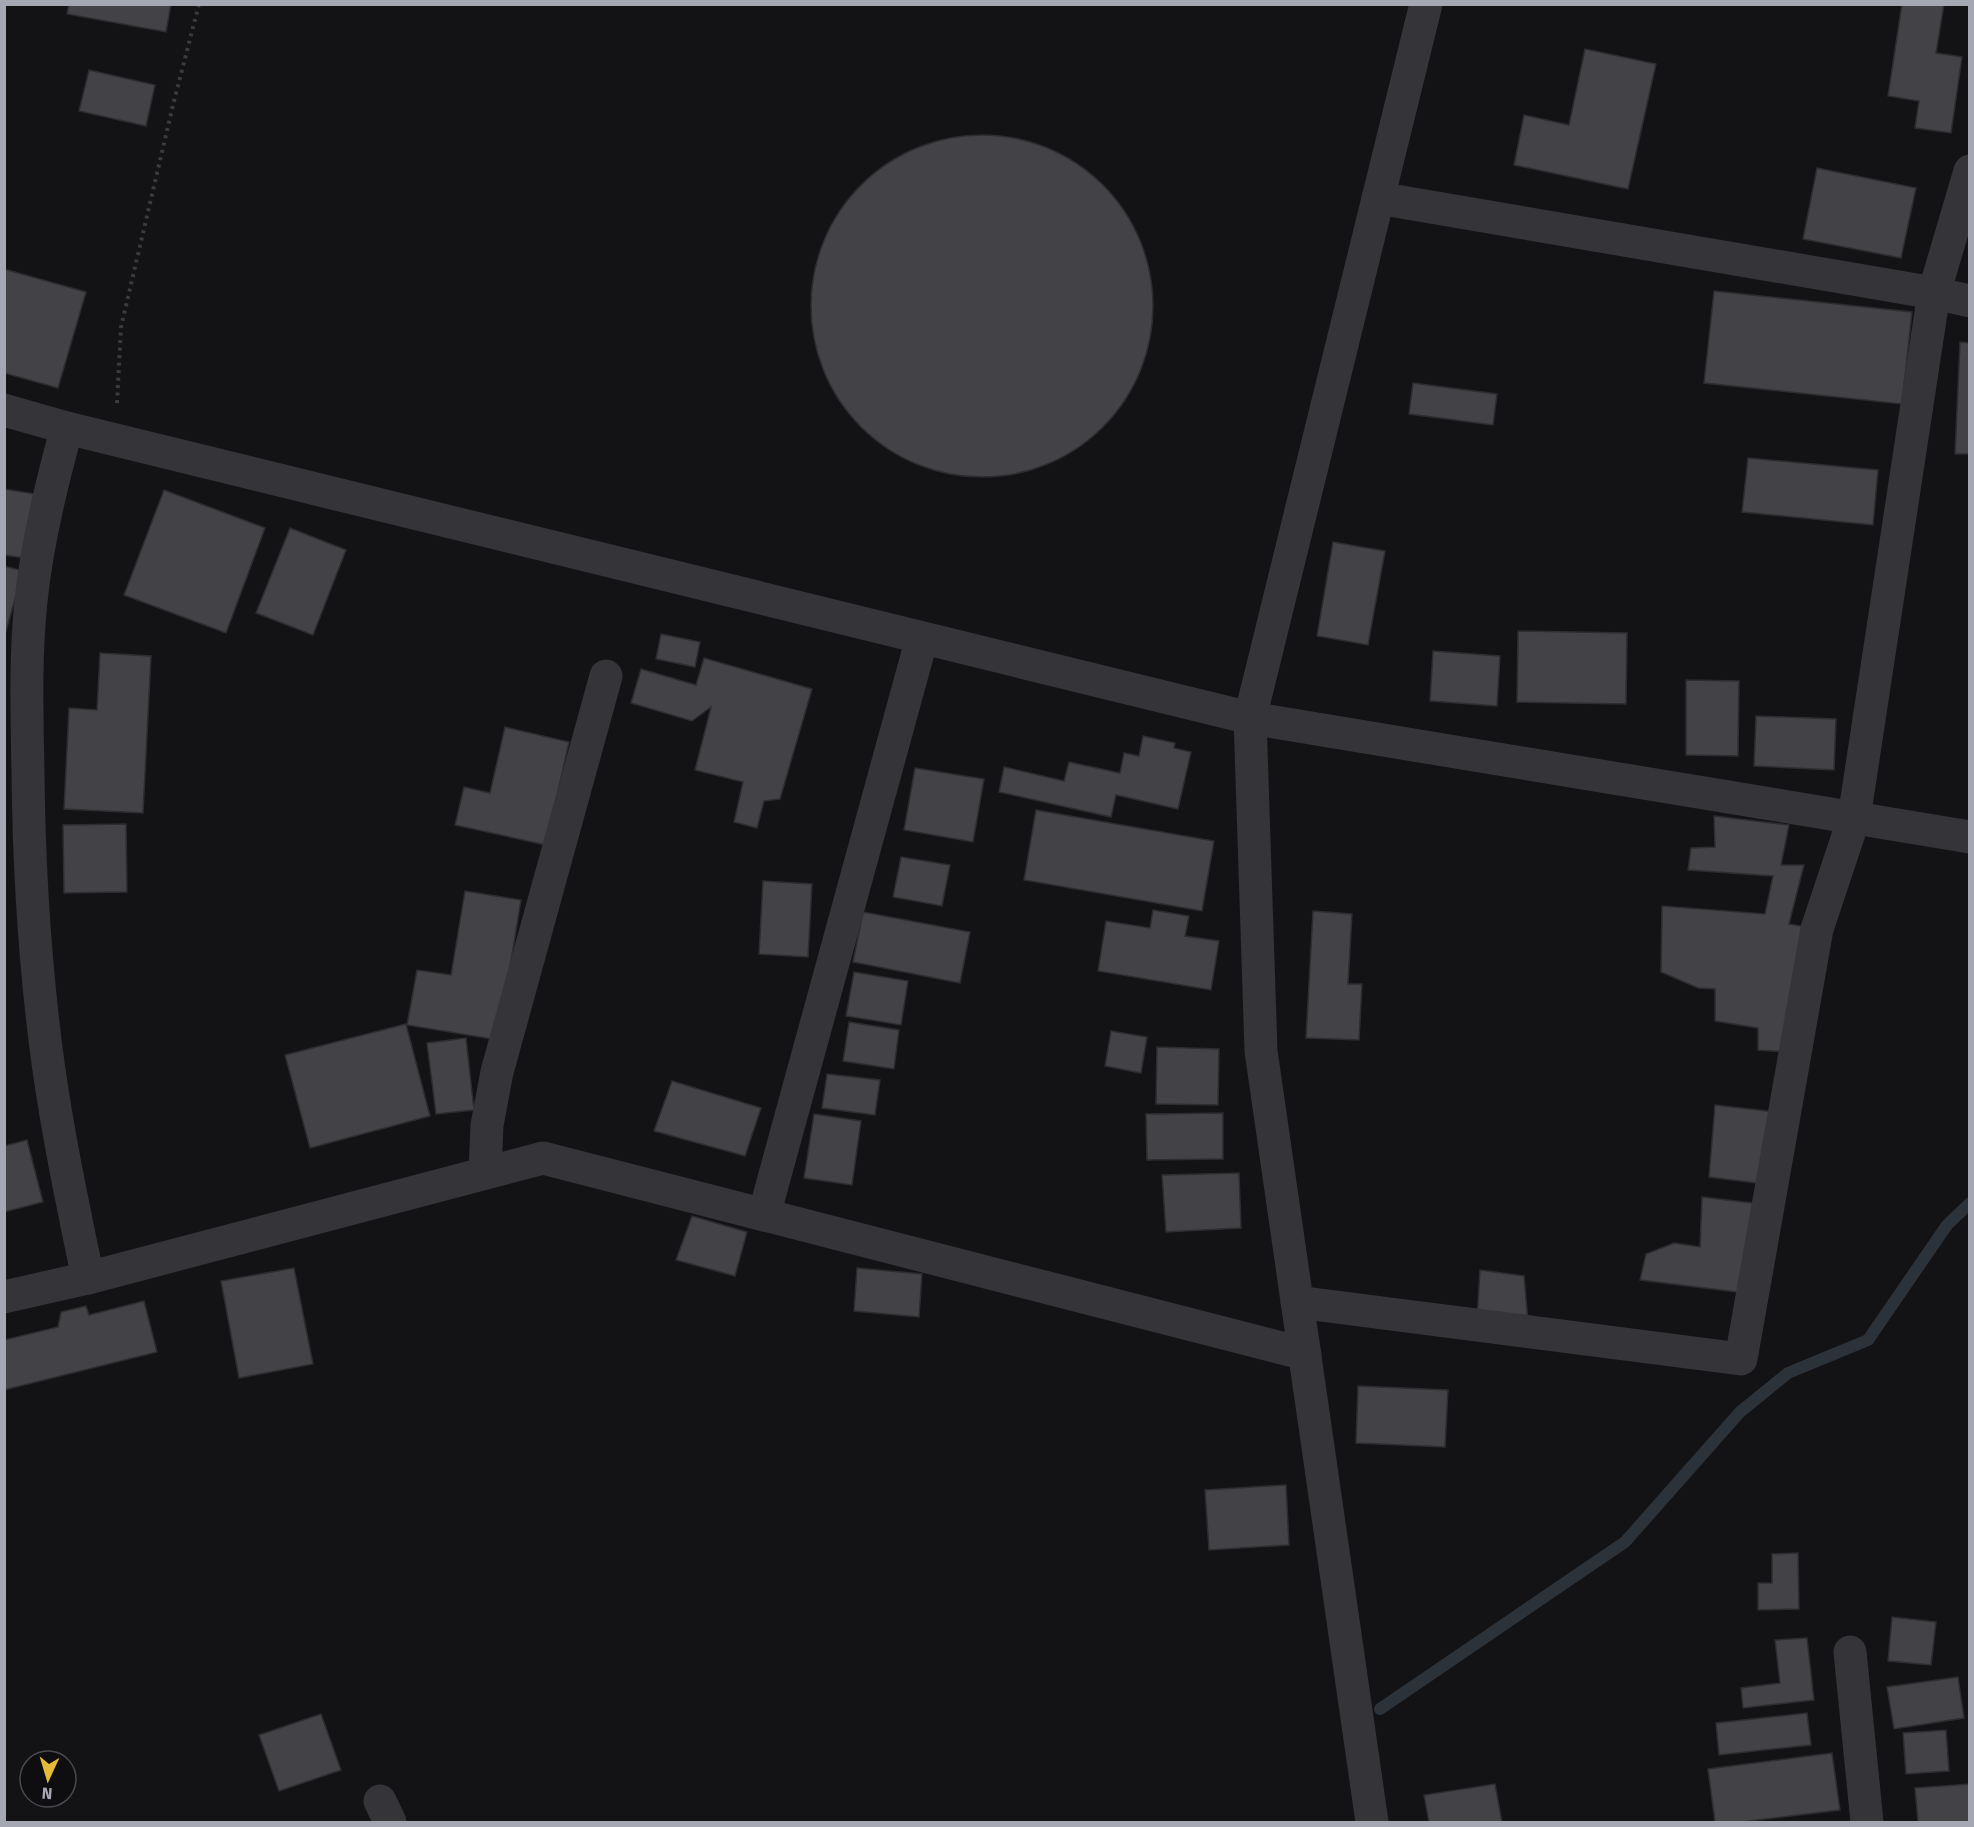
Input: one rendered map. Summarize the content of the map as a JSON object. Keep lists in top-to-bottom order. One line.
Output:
{"north":"bottom"}
